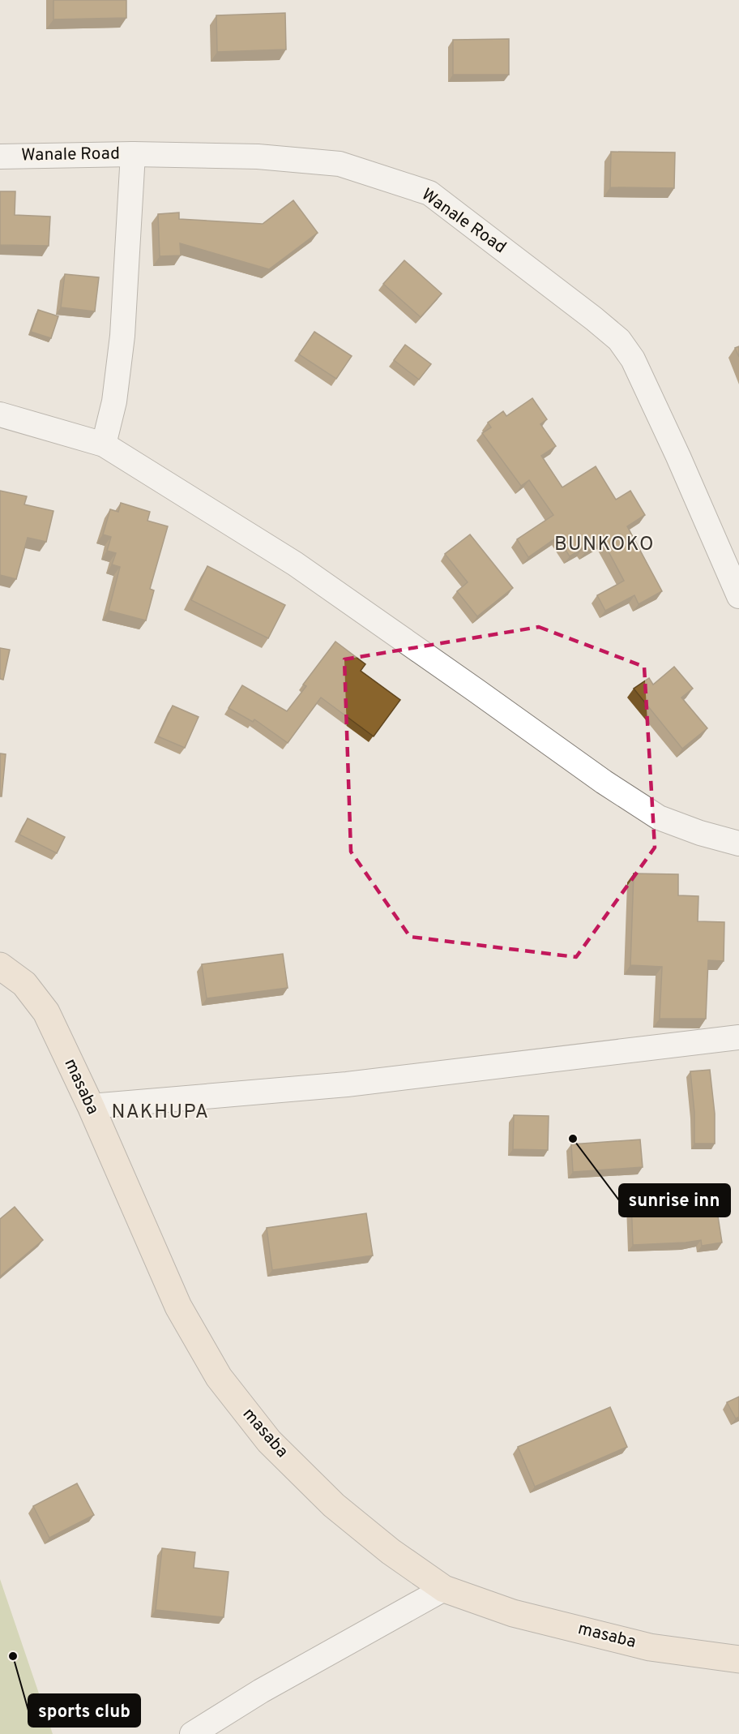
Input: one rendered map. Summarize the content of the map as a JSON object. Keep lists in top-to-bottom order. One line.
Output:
{"streets":{"street":["Wanale Road","masaba"]},"districts":["BUNKOKO","NAKHUPA"],"places":["sunrise inn","sports club"]}
